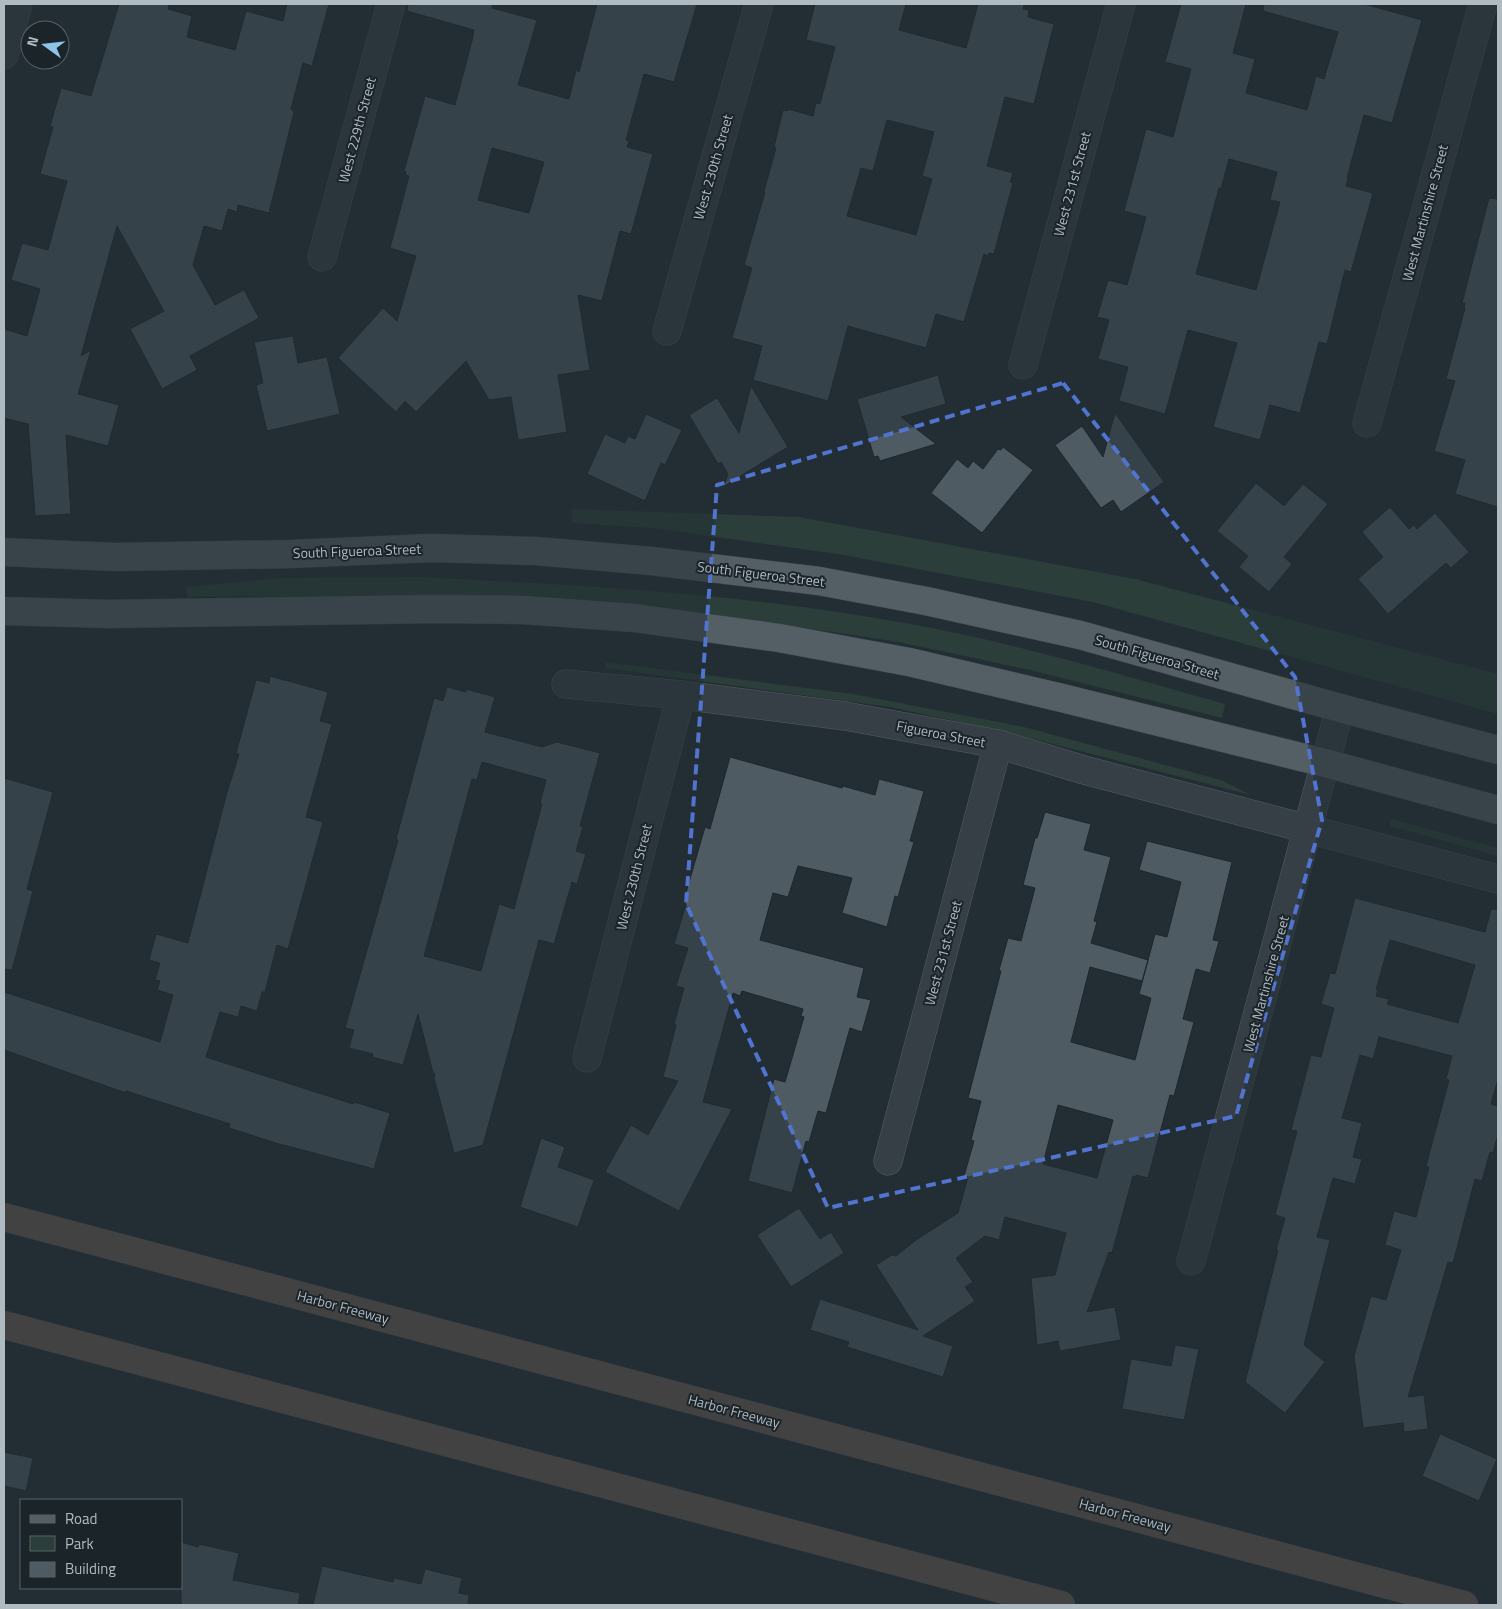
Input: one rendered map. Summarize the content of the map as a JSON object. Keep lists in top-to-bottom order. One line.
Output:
{"streets":{"highway":["Harbor Freeway"],"main road":["South Figueroa Street"],"street":["West 229th Street","West 230th Street","West 231st Street","West Martinshire Street","Figueroa Street"]},"crossings":[["West 230th Street","Figueroa Street"],["West 231st Street","Figueroa Street"],["West Martinshire Street","South Figueroa Street"],["West Martinshire Street","Figueroa Street"]],"legend":["Road","Park","Building"],"north":"left"}
